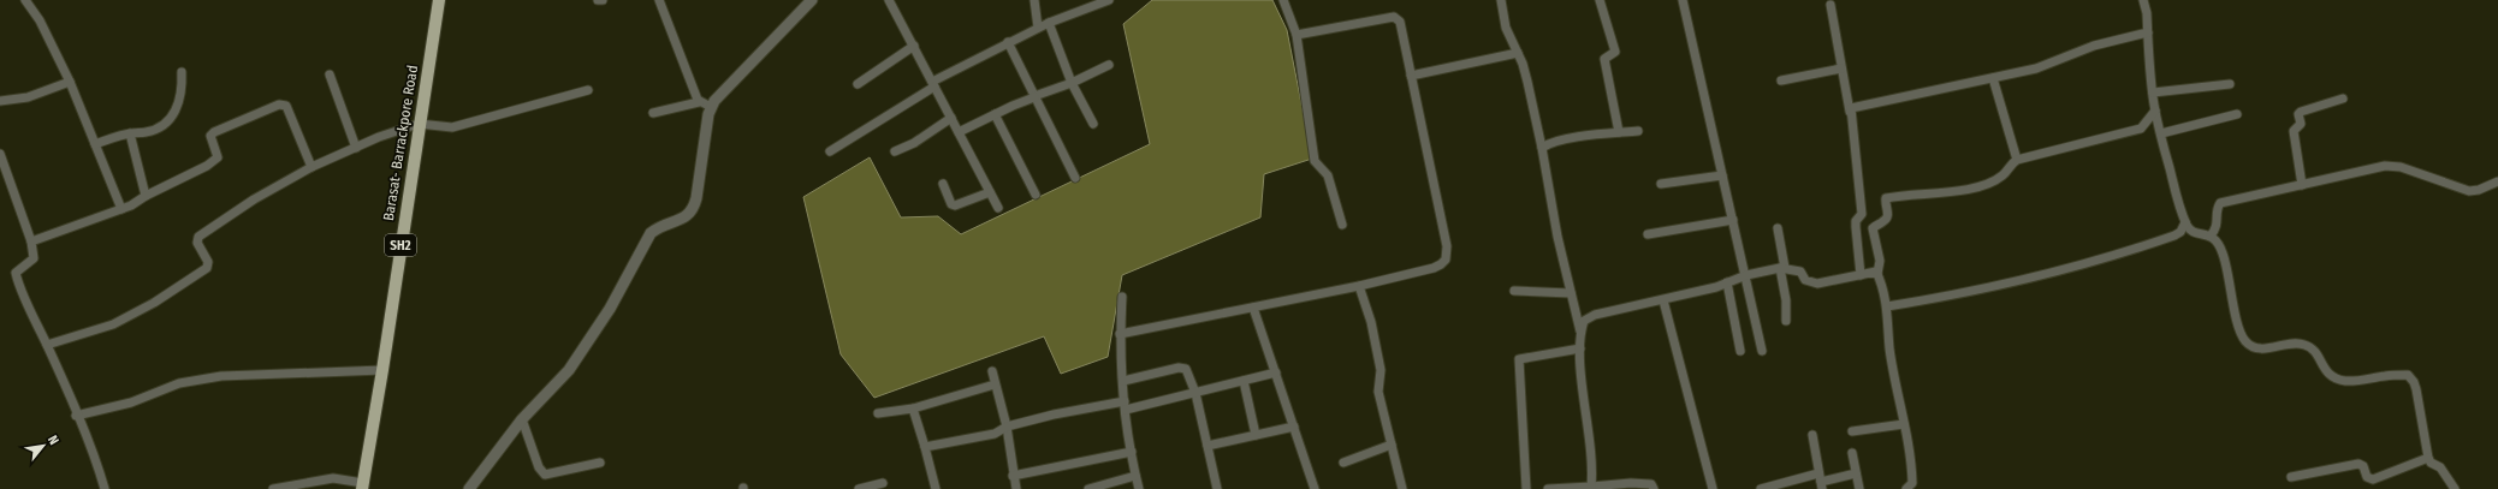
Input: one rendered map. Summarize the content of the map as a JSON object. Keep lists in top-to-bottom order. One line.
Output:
{"streets":{"main road":["Barasat- Barrackpore Road","SH2"]},"north":"top right"}
